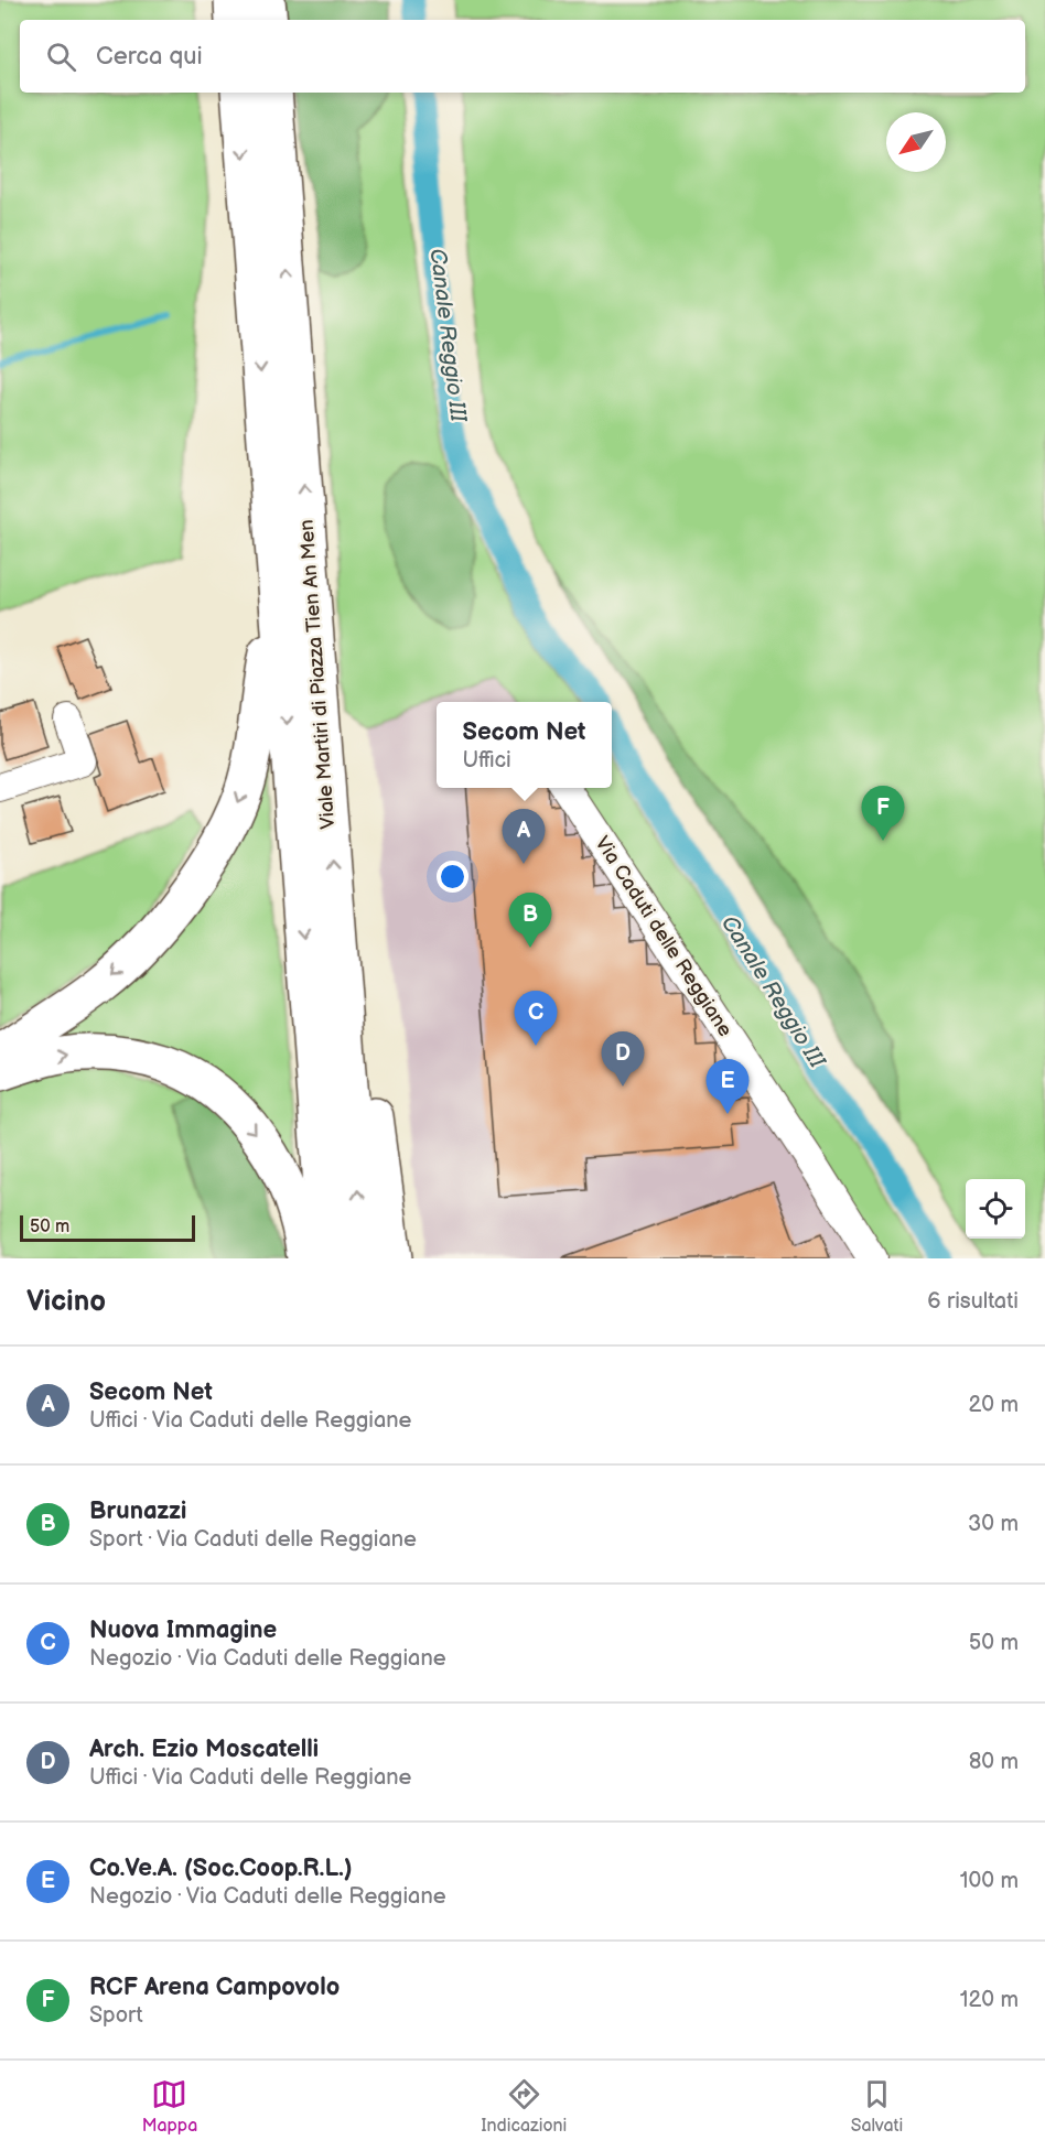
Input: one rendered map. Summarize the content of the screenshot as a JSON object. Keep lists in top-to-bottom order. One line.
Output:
{"streets":{"highway":["Viale Martiri di Piazza Tien An Men"],"street":["Via Caduti delle Reggiane"]},"water":["Canale Reggio III"],"scale_bar":"50 m","north":"bottom left","page":{"search":"Cerca qui","popup":["Secom Net","Uffici"],"pins":["F","A","B","C","D","E"],"scale":"50 m","heading":["Vicino","6 risultati"],"list":[{"mark":"A","name":"Secom Net","note":"Uffici · Via Caduti delle Reggiane","value":"20 m"},{"mark":"B","name":"Brunazzi","note":"Sport · Via Caduti delle Reggiane","value":"30 m"},{"mark":"C","name":"Nuova Immagine","note":"Negozio · Via Caduti delle Reggiane","value":"50 m"},{"mark":"D","name":"Arch. Ezio Moscatelli","note":"Uffici · Via Caduti delle Reggiane","value":"80 m"},{"mark":"E","name":"Co.Ve.A. (Soc.Coop.R.L.)","note":"Negozio · Via Caduti delle Reggiane","value":"100 m"},{"mark":"F","name":"RCF Arena Campovolo","note":"Sport","value":"120 m"}],"nav":["Mappa","Indicazioni","Salvati"]}}
